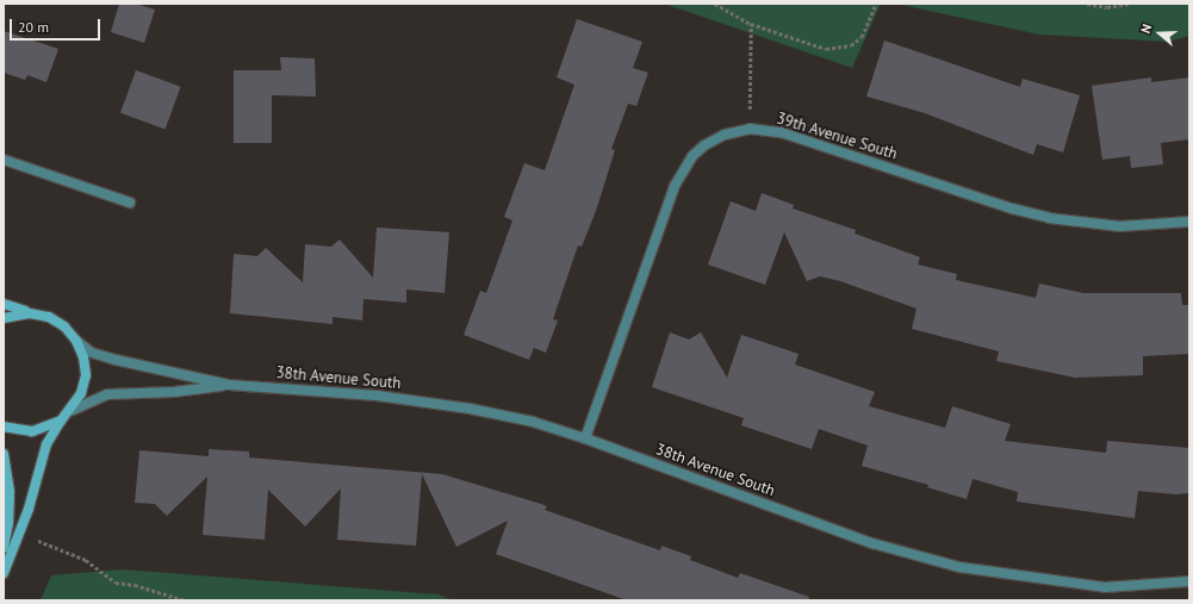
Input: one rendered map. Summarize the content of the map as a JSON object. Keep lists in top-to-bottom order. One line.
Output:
{"streets":{"street":["39th Avenue South","38th Avenue South"]},"crossings":[["39th Avenue South","38th Avenue South"]],"scale_bar":"20 m","north":"left"}
